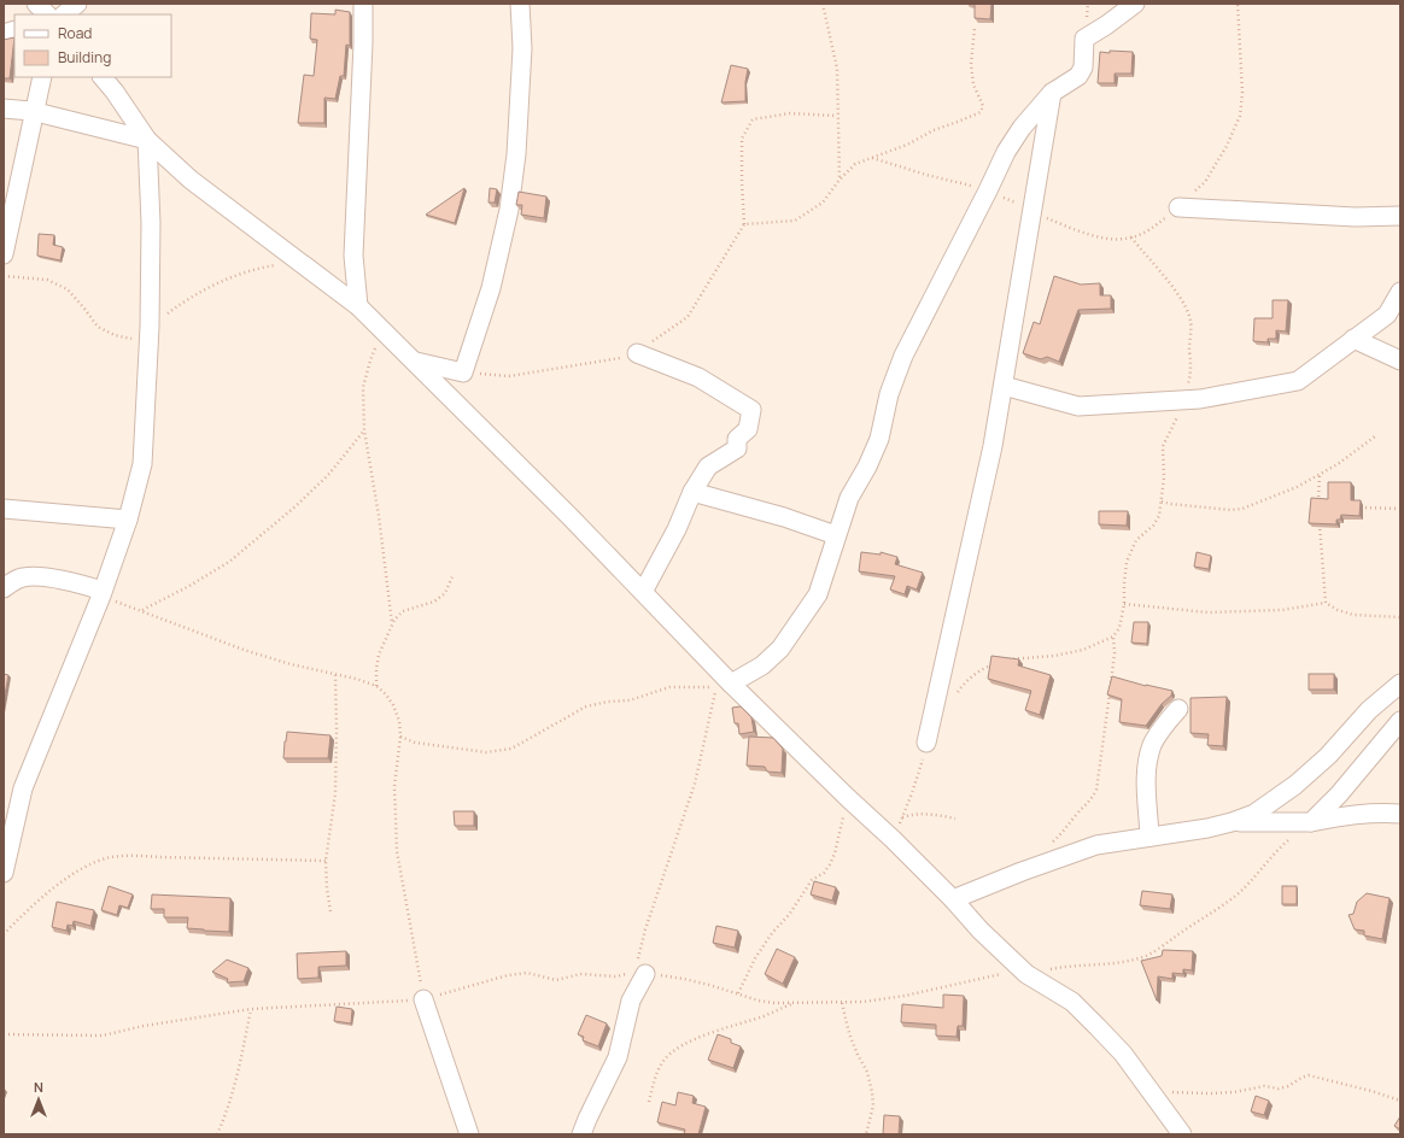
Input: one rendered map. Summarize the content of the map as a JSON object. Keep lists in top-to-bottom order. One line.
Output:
{"legend":["Road","Building"],"north":"top"}
